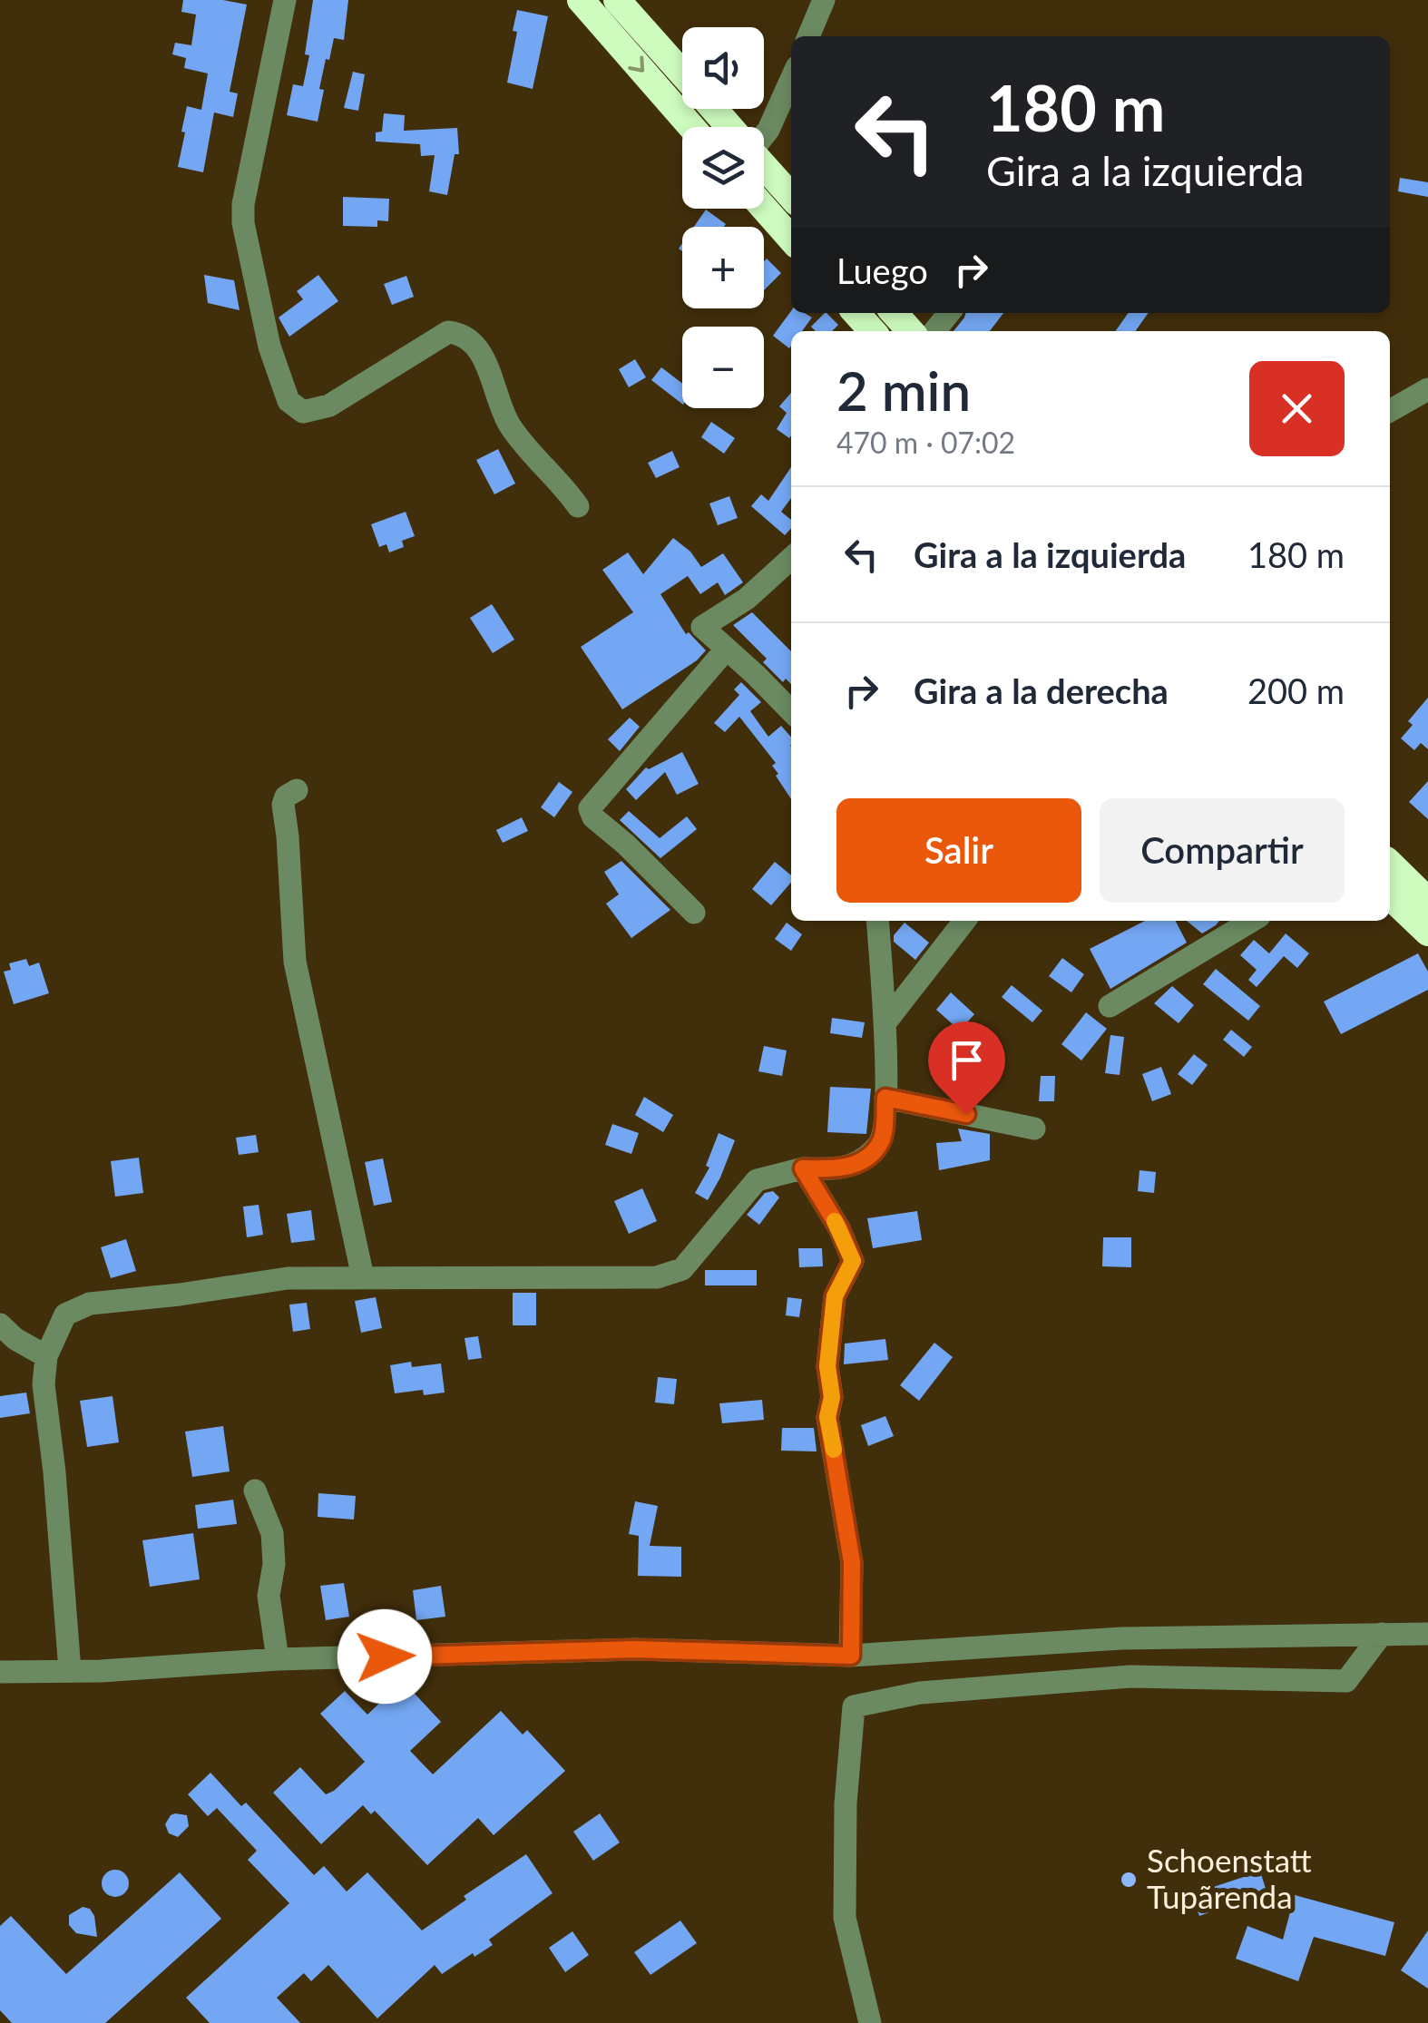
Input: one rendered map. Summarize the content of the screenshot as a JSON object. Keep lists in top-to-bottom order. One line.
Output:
{"places":["Schoenstatt Tupãrenda"],"page":{"map_buttons":["+","−"],"turn":["180 m","Gira a la izquierda"],"then":"Luego","heading":["2 min","470 m · 07:02"],"list":[{"name":"Gira a la izquierda","value":"180 m"},{"name":"Gira a la derecha","value":"200 m"}],"buttons":["Salir","Compartir"]}}
